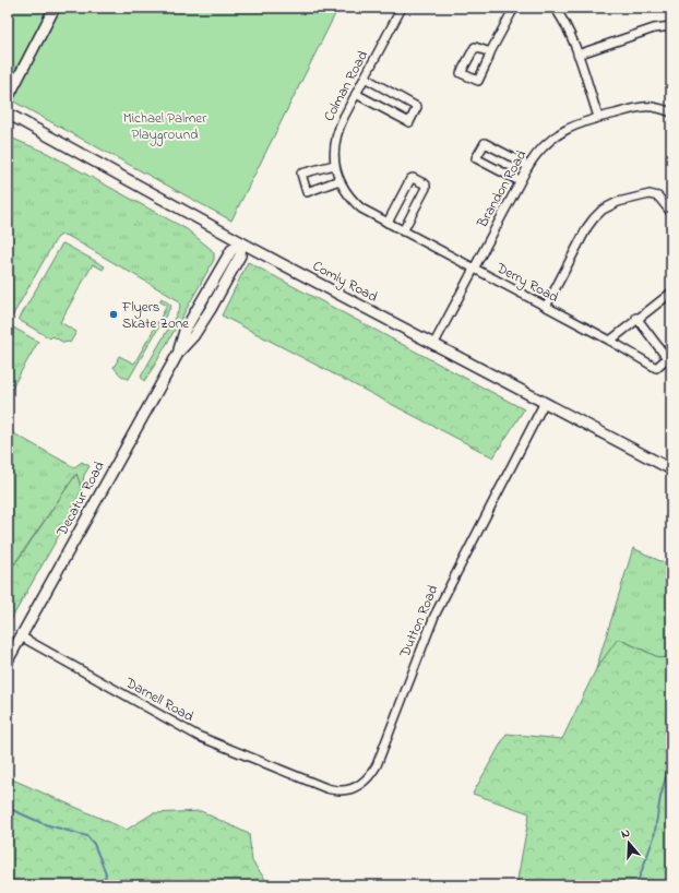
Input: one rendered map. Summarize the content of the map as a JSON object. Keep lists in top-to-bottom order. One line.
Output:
{"streets":{"street":["Colman Road","Brandon Road","Comly Road","Derry Road","Decatur Road","Dutton Road","Darnell Road"]},"crossings":[["Colman Road","Derry Road"],["Brandon Road","Comly Road"],["Brandon Road","Derry Road"],["Comly Road","Decatur Road"],["Comly Road","Dutton Road"],["Decatur Road","Darnell Road"],["Dutton Road","Darnell Road"]],"parks":["Michael Palmer Playground"],"places":["Flyers Skate Zone"],"north":"top"}
